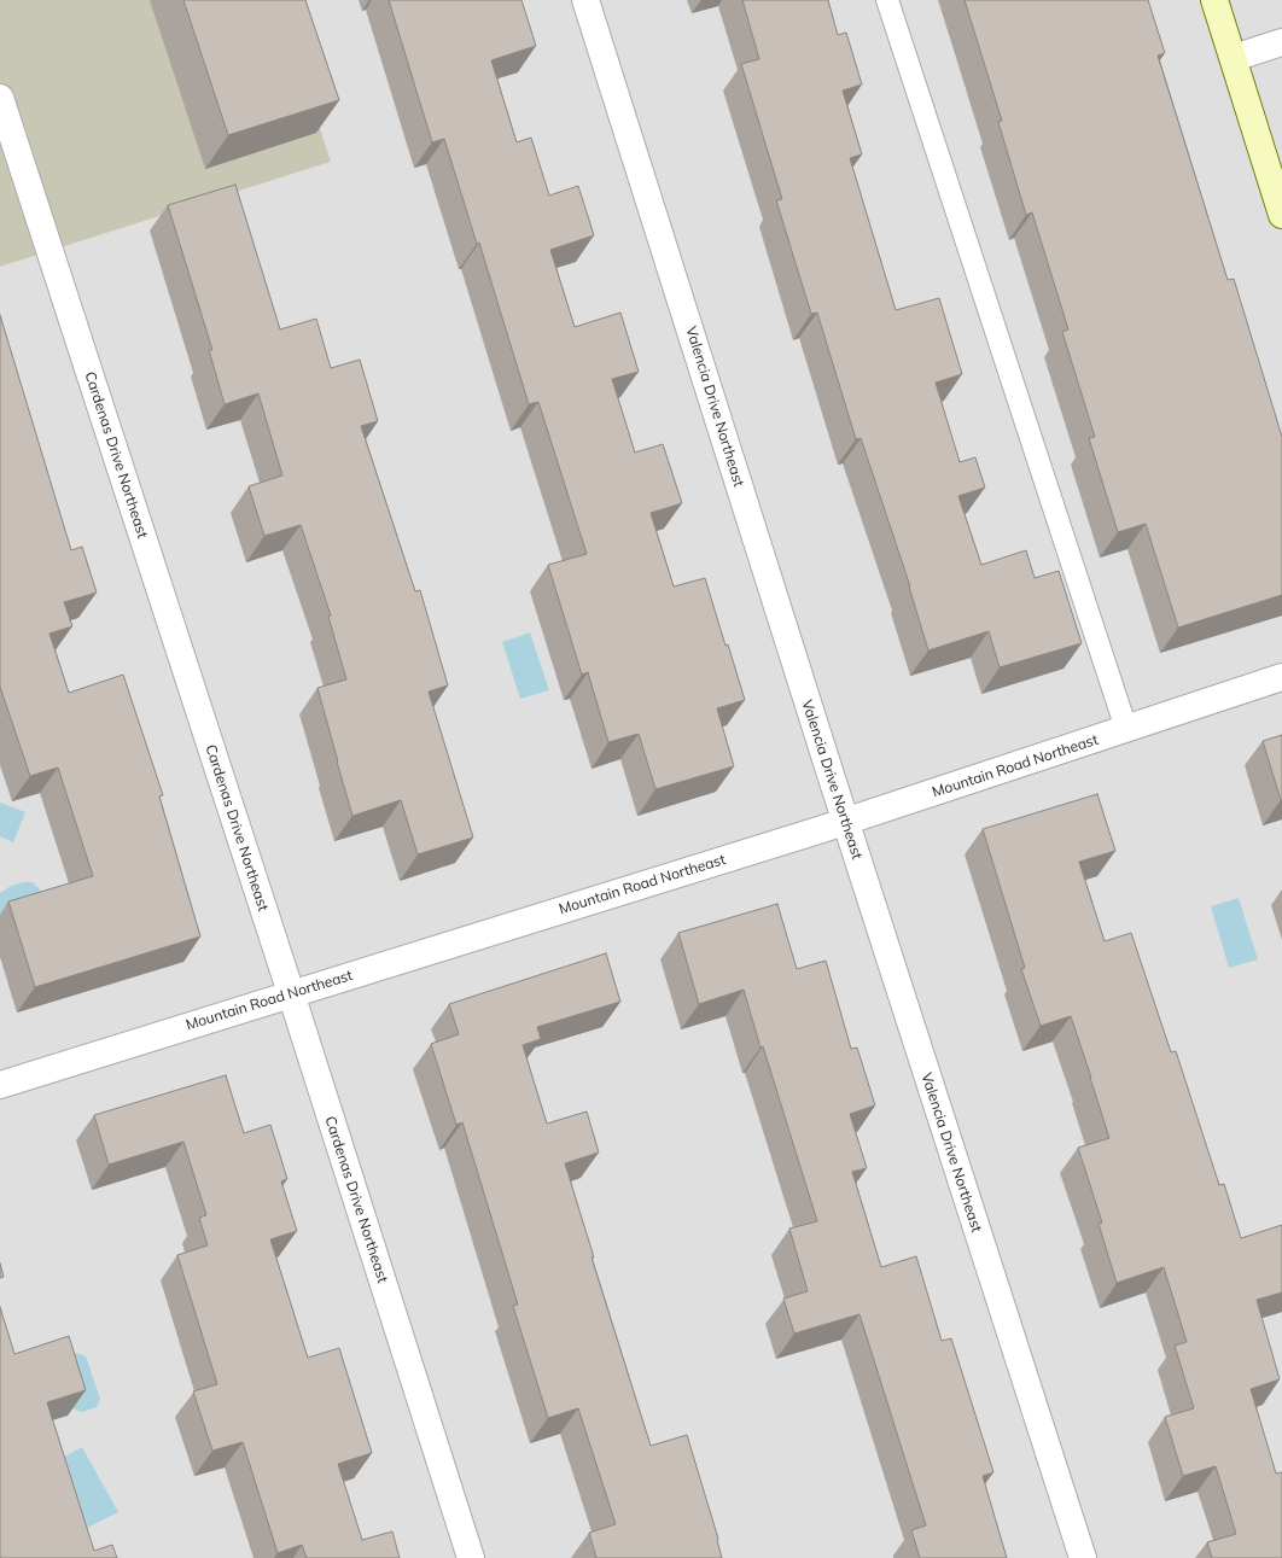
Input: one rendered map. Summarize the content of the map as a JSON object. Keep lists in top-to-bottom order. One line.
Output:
{"streets":{"street":["Valencia Drive Northeast","Cardenas Drive Northeast","Mountain Road Northeast"]},"crossings":[["Valencia Drive Northeast","Mountain Road Northeast"],["Cardenas Drive Northeast","Mountain Road Northeast"]]}
